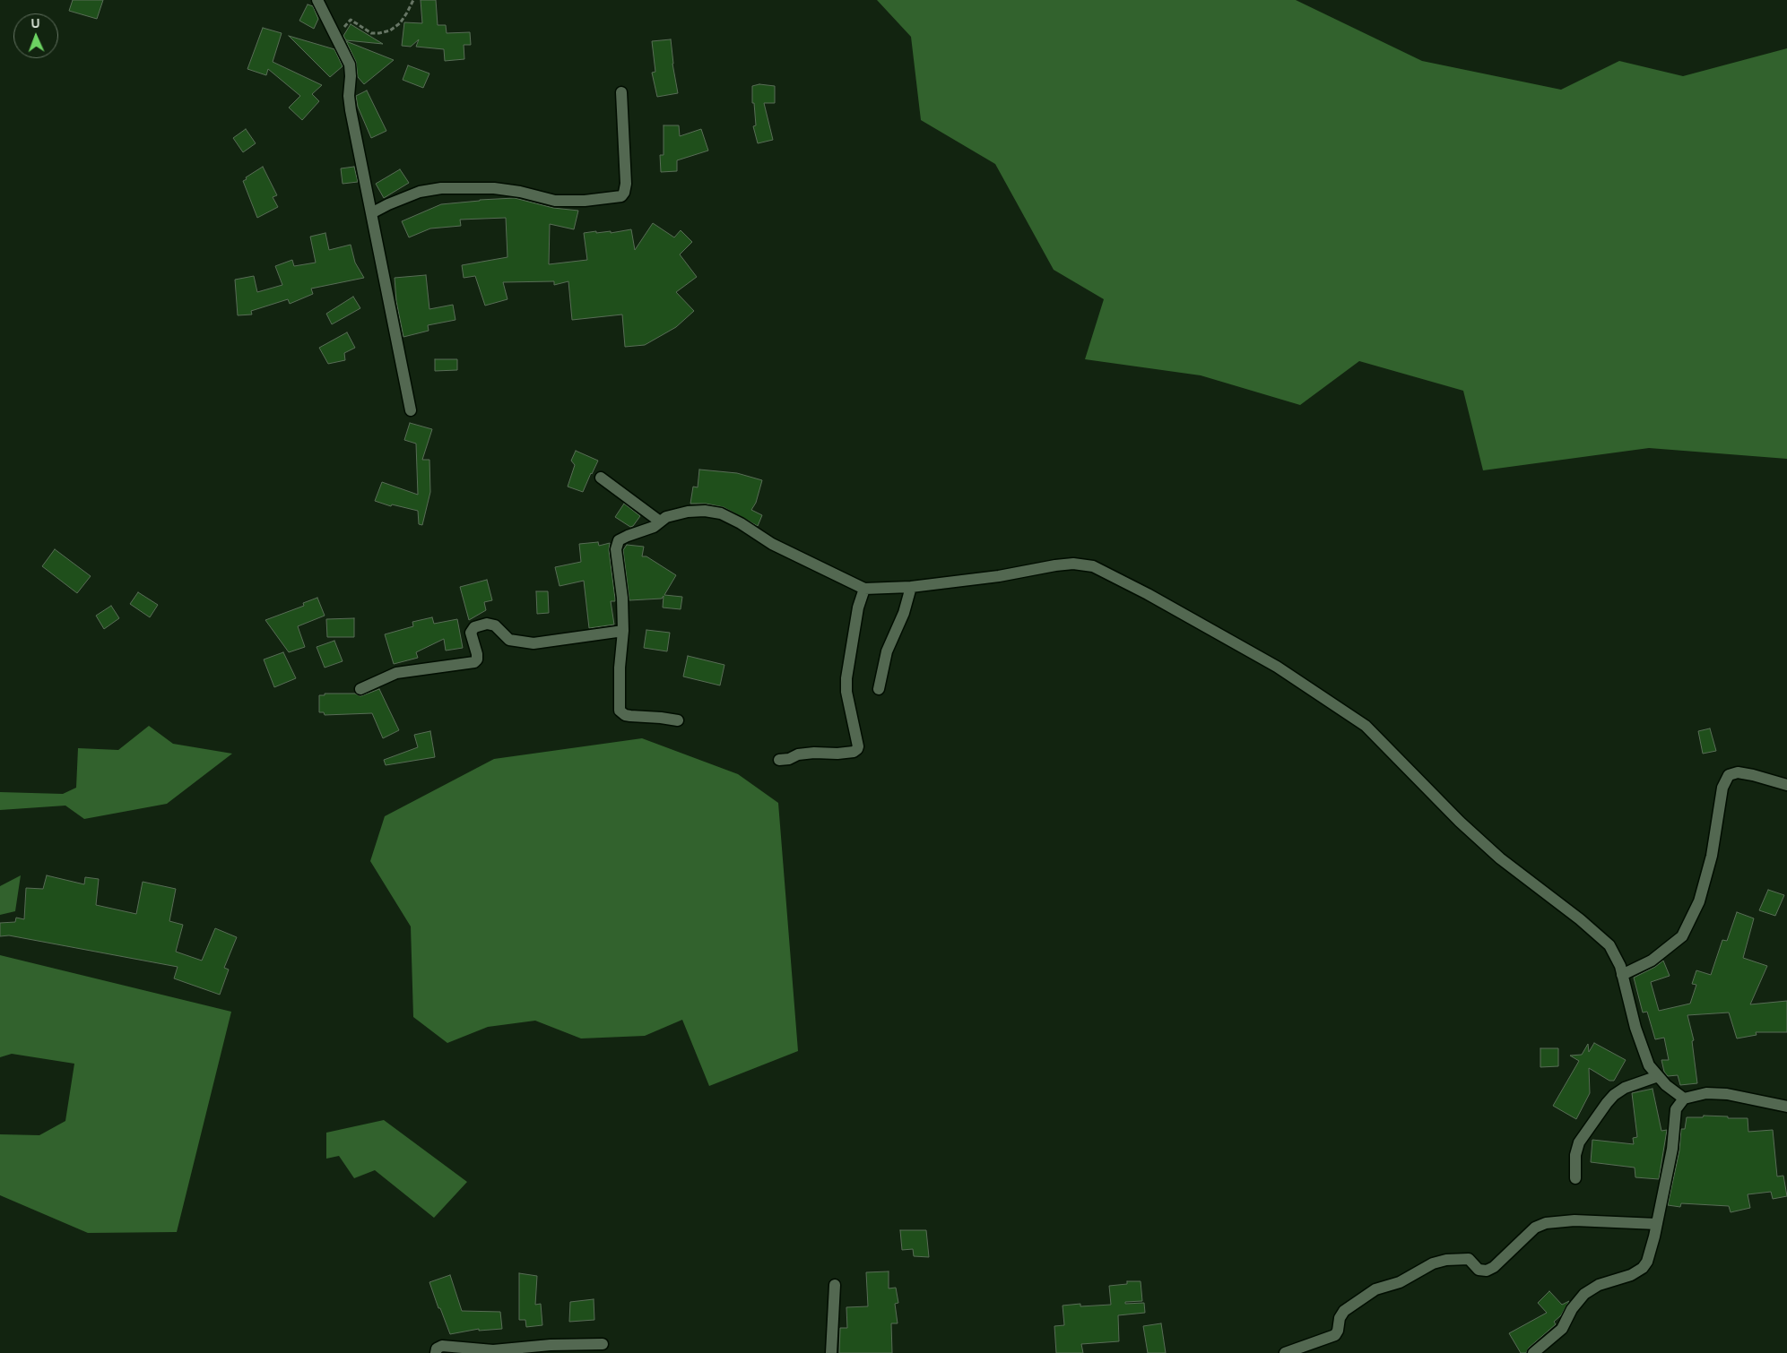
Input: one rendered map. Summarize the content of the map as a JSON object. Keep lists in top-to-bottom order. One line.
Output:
{"north":"top"}
